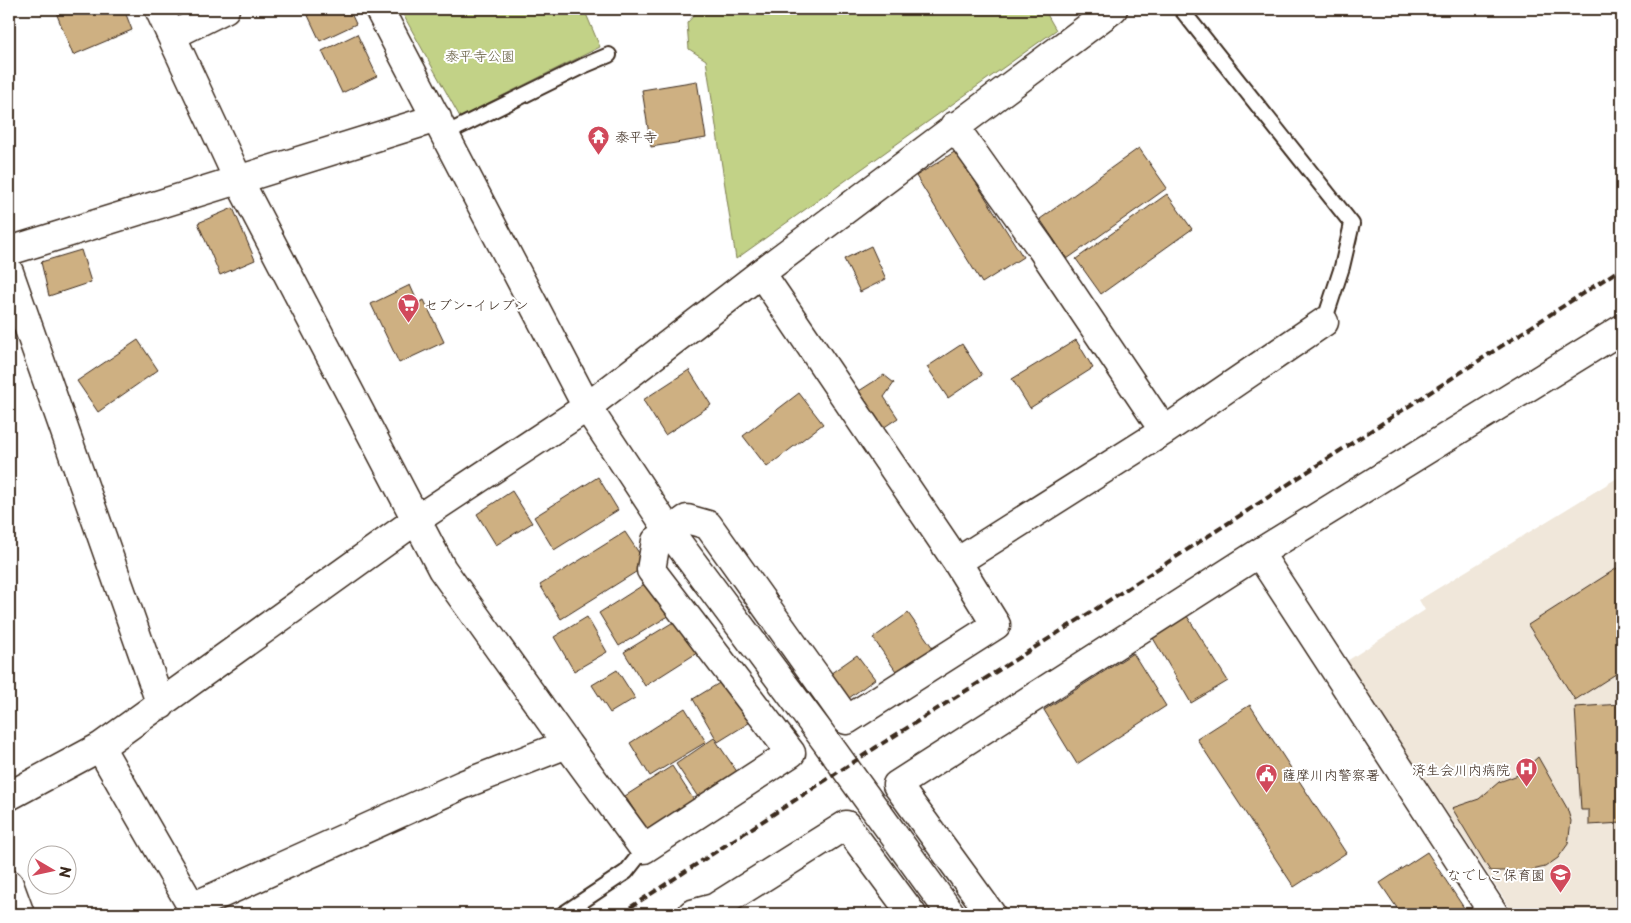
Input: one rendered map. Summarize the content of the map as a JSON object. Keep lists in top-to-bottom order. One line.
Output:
{"parks":["泰平寺公園"],"places":{"temple":["泰平寺"],"supermarket":["セブン-イレブン"],"hospital":["済生会川内病院"],"public building":["薩摩川内警察署"],"school or university":["なでしこ保育園"]},"north":"right"}
